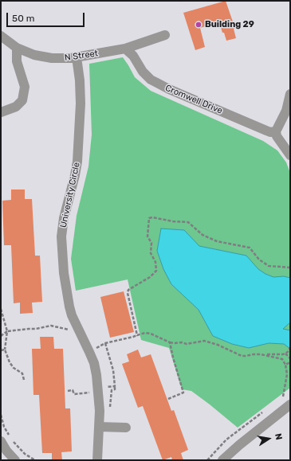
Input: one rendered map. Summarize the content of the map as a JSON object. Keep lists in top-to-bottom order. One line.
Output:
{"streets":{"street":["N Street","Cromwell Drive","University Circle"]},"crossings":[["N Street","Cromwell Drive"],["N Street","University Circle"]],"places":["Building 29"],"scale_bar":"50 m","north":"right"}
